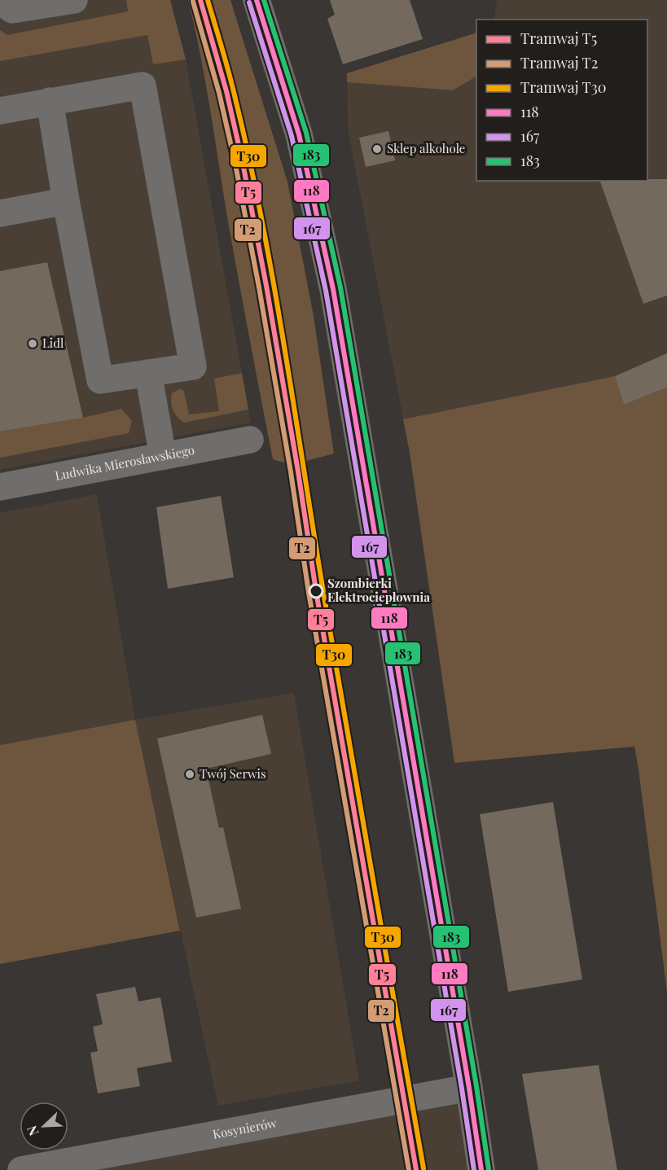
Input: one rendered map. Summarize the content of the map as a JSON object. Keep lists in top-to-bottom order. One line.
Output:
{"streets":{"street":["Ludwika Mierosławskiego","Kosynierów"]},"places":["Sklep alkohole","Lidl","Szombierki Elektrociepłownia","Twój Serwis"],"lines":["tram line T5","tram line T30","transit line 118","transit line 183","tram line T2","transit line 167"],"legend":["Tramwaj T5","Tramwaj T2","Tramwaj T30","118","167","183"],"north":"bottom left"}
